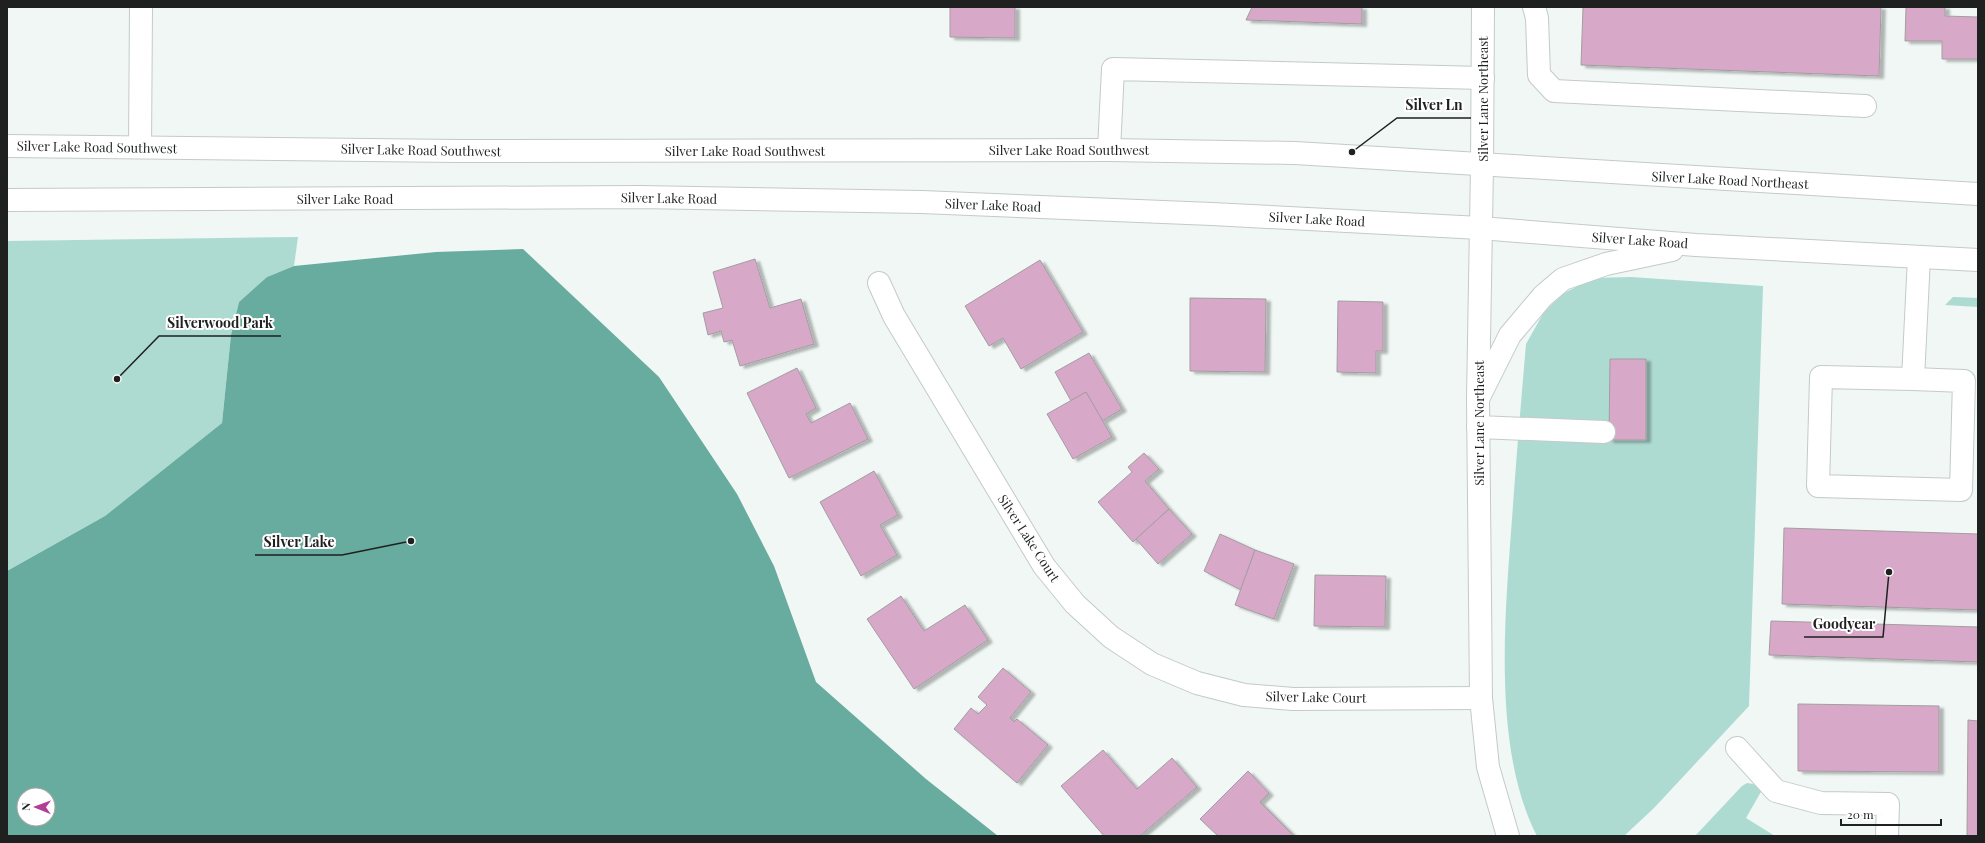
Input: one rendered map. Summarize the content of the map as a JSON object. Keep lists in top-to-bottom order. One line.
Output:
{"streets":{"main road":["Silver Lane Northeast","Silver Lake Road Southwest","Silver Lake Road Northeast","Silver Lake Road","Silver Lake Court"]},"crossings":[["Silver Lane Northeast","Silver Lake Road Southwest"],["Silver Lane Northeast","Silver Lake Road Northeast"],["Silver Lane Northeast","Silver Lake Road"],["Silver Lane Northeast","Silver Lake Court"],["Silver Lake Road Southwest","Silver Lake Road Northeast"]],"places":["Silver Ln","Silverwood Park","Silver Lake","Goodyear"],"scale_bar":"20 m","north":"left"}
